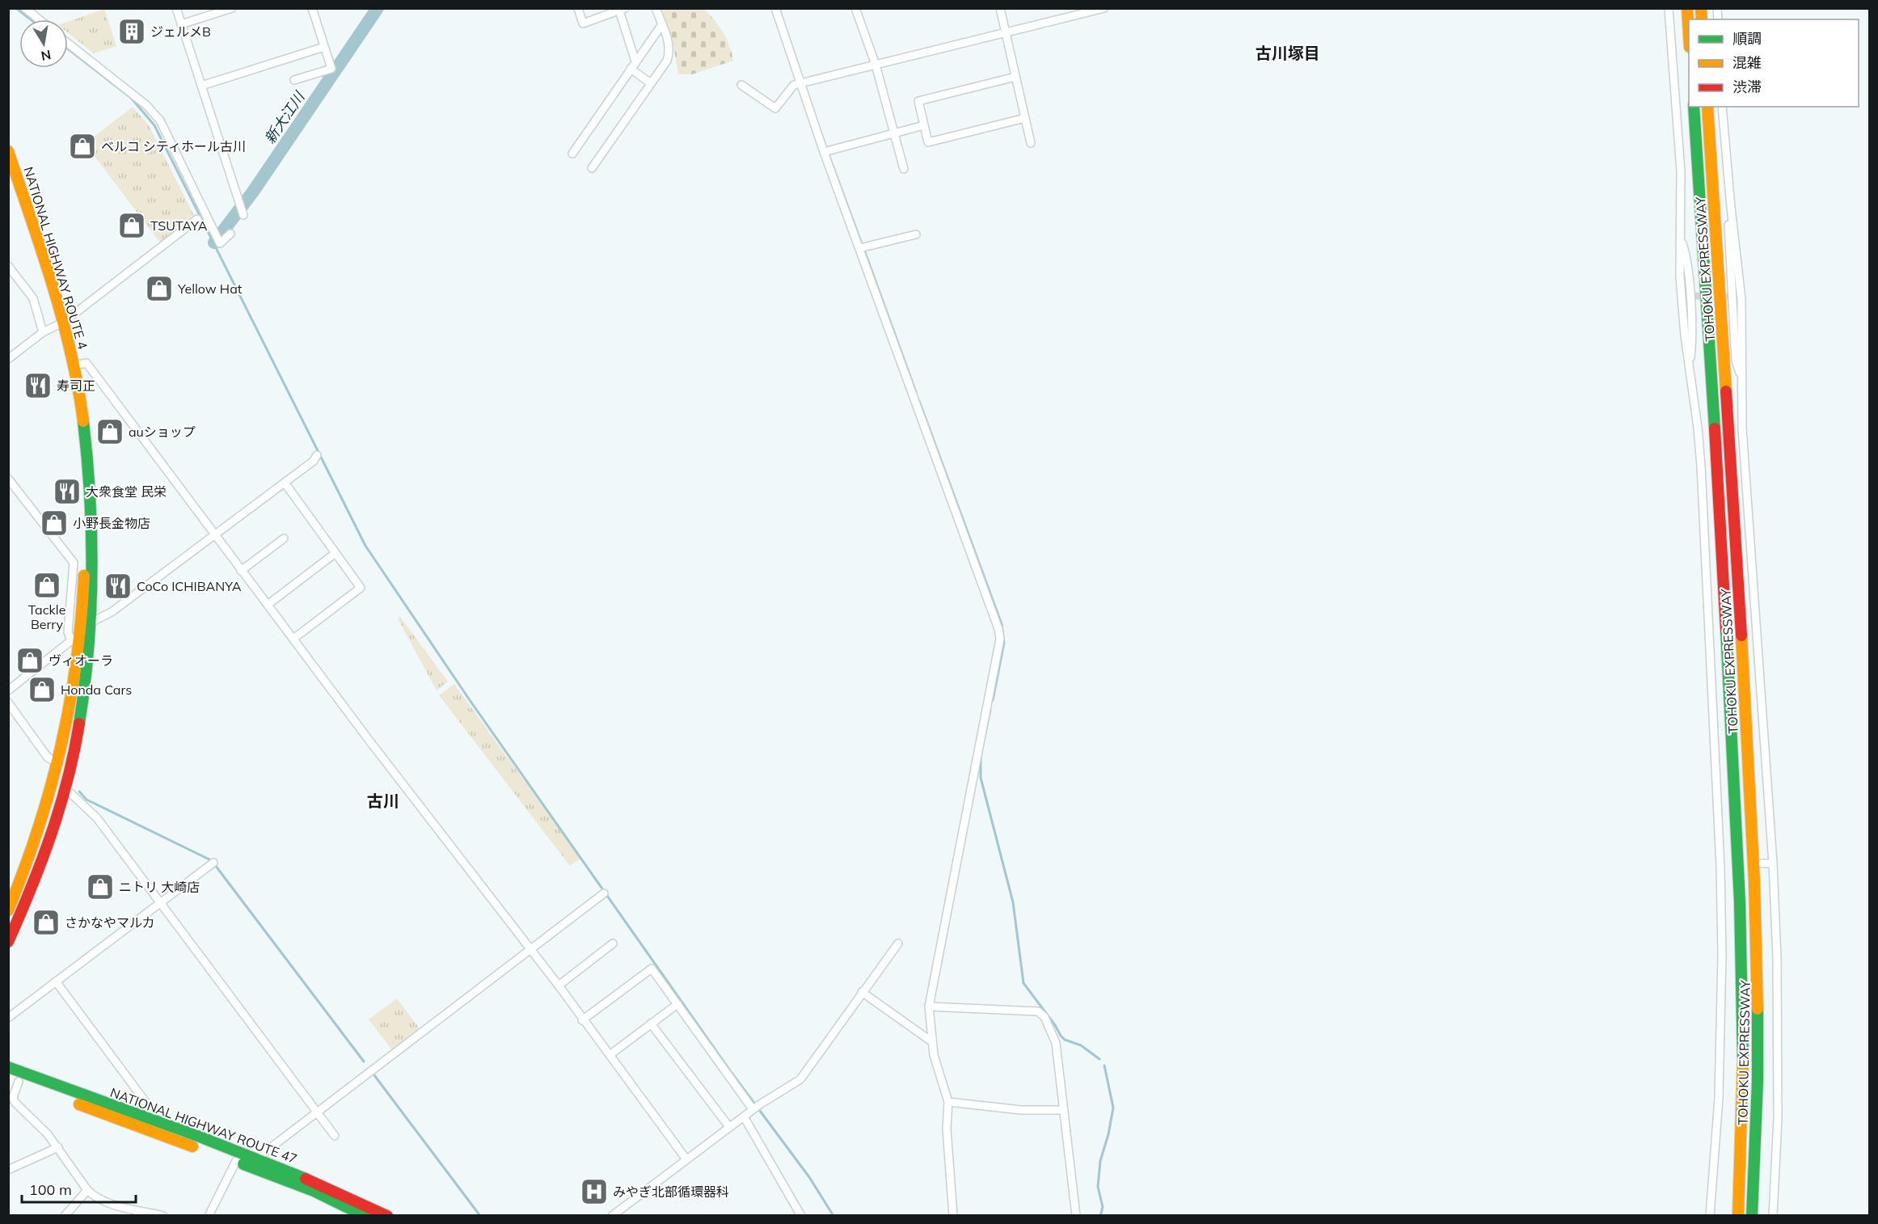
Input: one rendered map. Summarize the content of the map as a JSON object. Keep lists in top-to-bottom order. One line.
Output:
{"streets":{"highway":["NATIONAL HIGHWAY ROUTE 4","TOHOKU EXPRESSWAY","NATIONAL HIGHWAY ROUTE 47"]},"districts":["古川塚目","古川"],"water":["新大江川"],"places":{"building":["ジェルメB"],"shop":["ベルコ シティホール古川","TSUTAYA","Yellow Hat","auショップ","小野長金物店","Tackle Berry","ヴィオーラ","Honda Cars","ニトリ 大崎店","さかなやマルカ"],"restaurant":["寿司正","大衆食堂 民栄","CoCo ICHIBANYA"],"hospital":["みやぎ北部循環器科"]},"legend":["順調","混雑","渋滞"],"scale_bar":"100 m","north":"bottom"}
